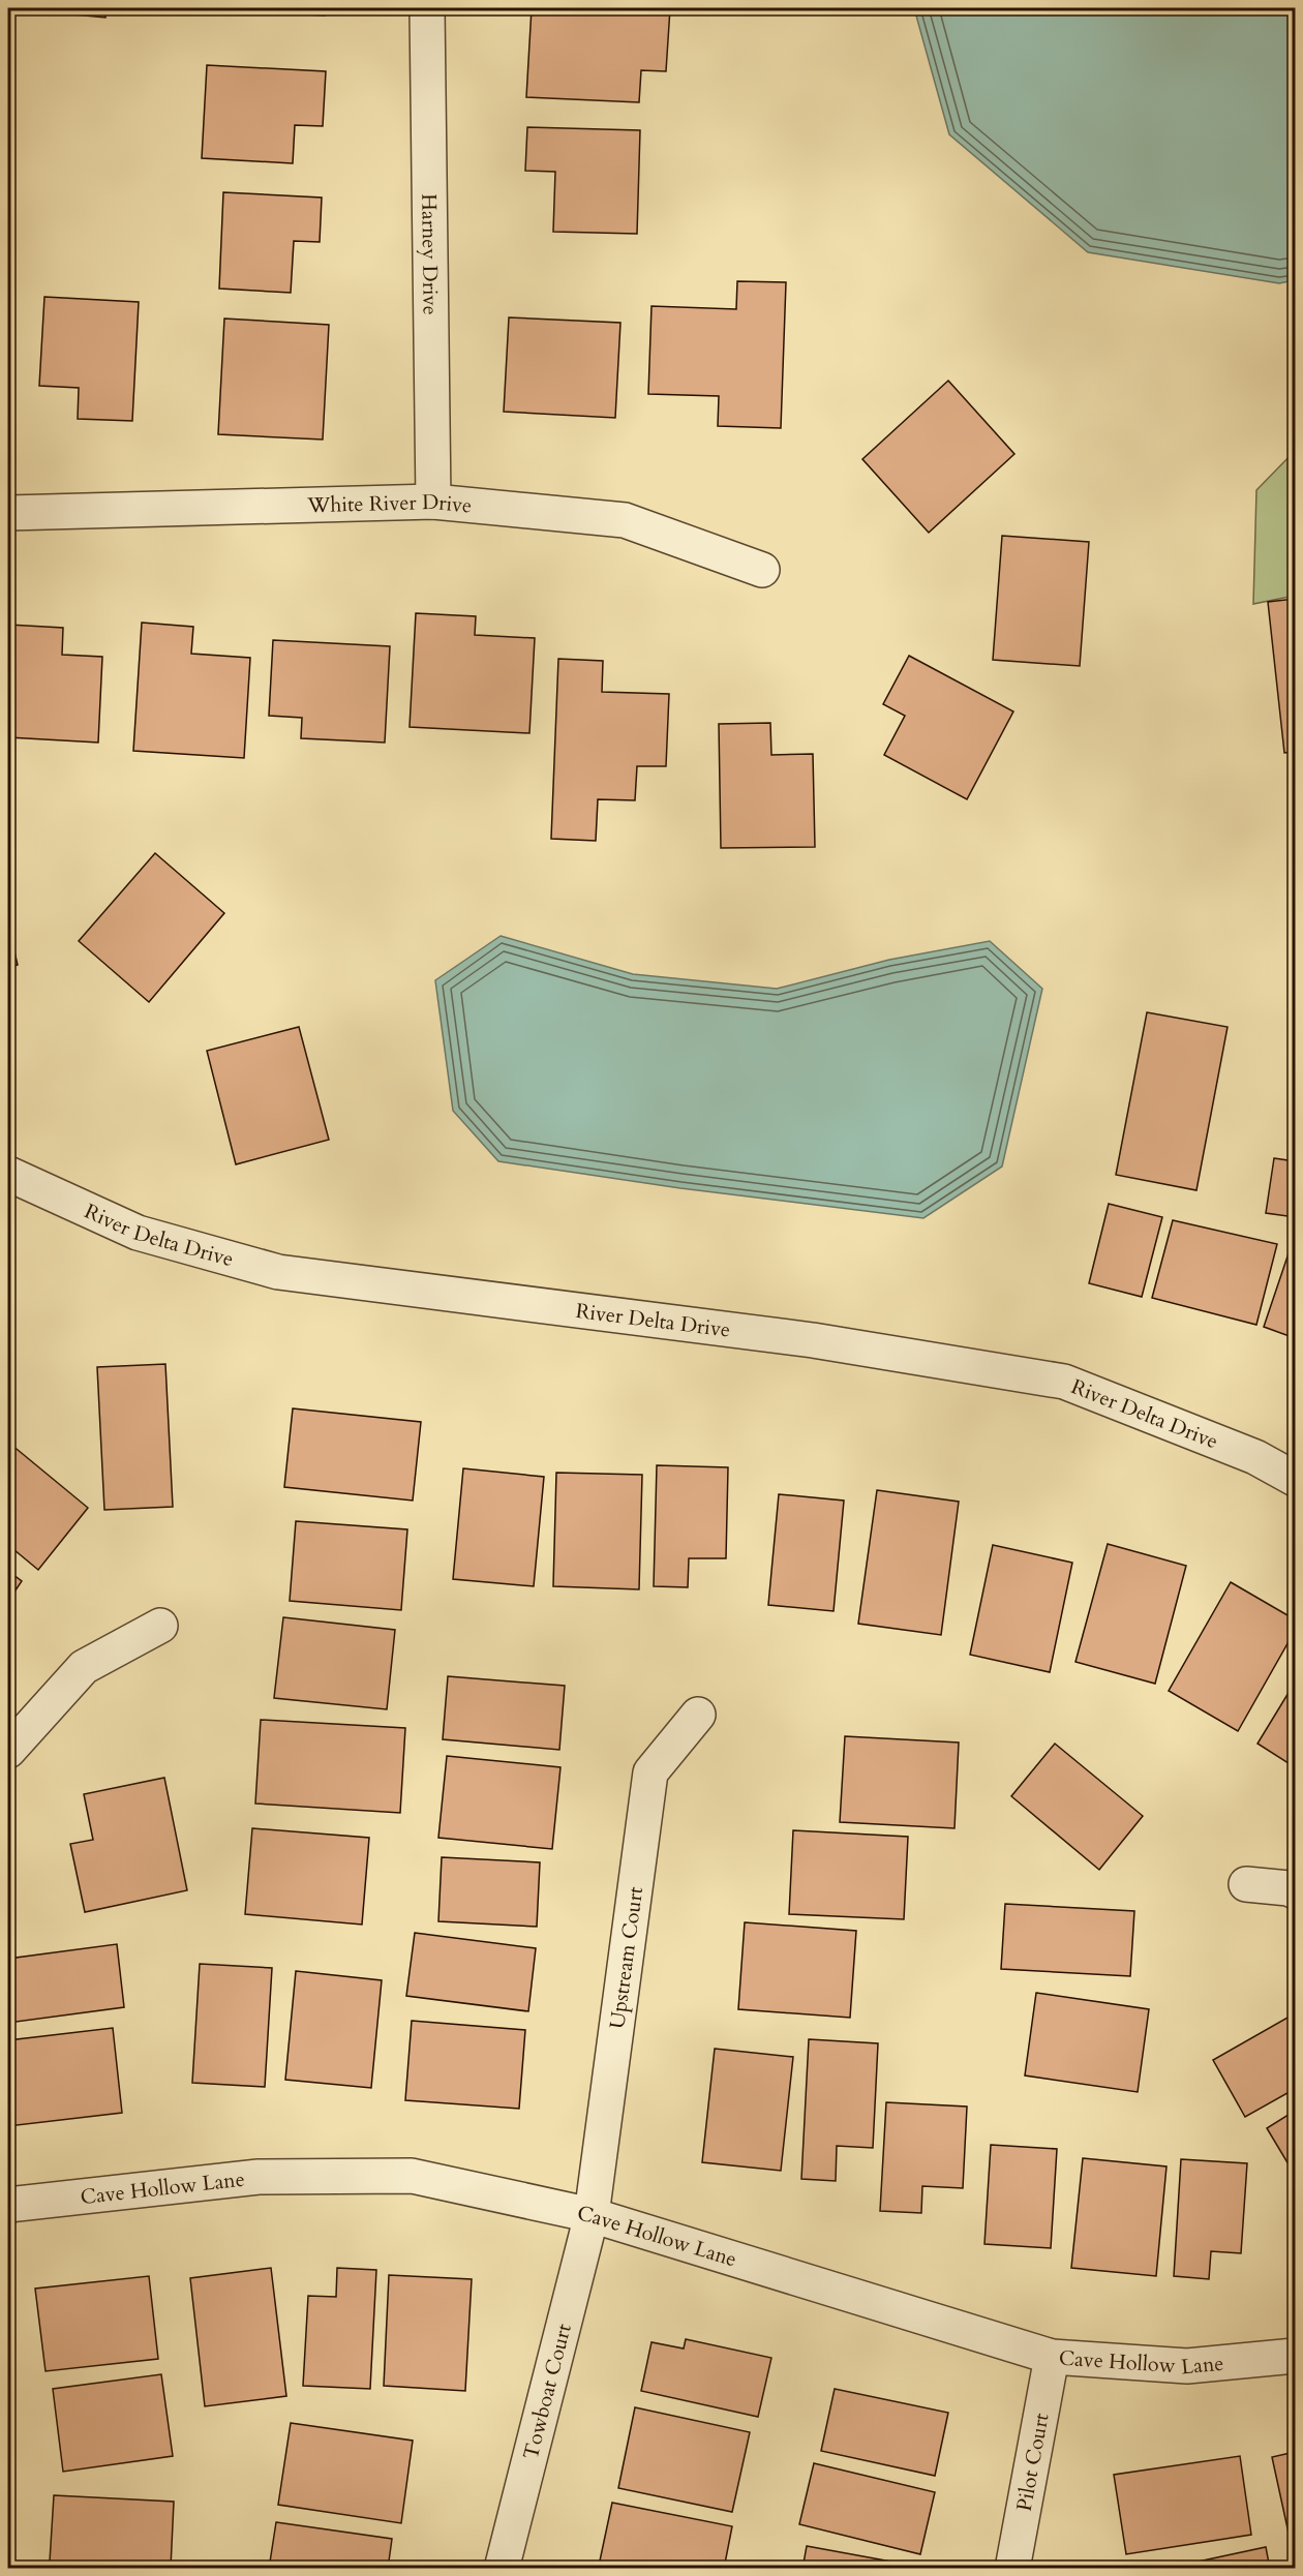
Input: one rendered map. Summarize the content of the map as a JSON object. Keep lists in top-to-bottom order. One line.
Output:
{"streets":{"street":["Harney Drive","White River Drive","River Delta Drive","Upstream Court","Cave Hollow Lane","Towboat Court","Pilot Court"]},"crossings":[["Harney Drive","White River Drive"],["Upstream Court","Cave Hollow Lane"],["Upstream Court","Towboat Court"],["Cave Hollow Lane","Towboat Court"],["Cave Hollow Lane","Pilot Court"]]}
